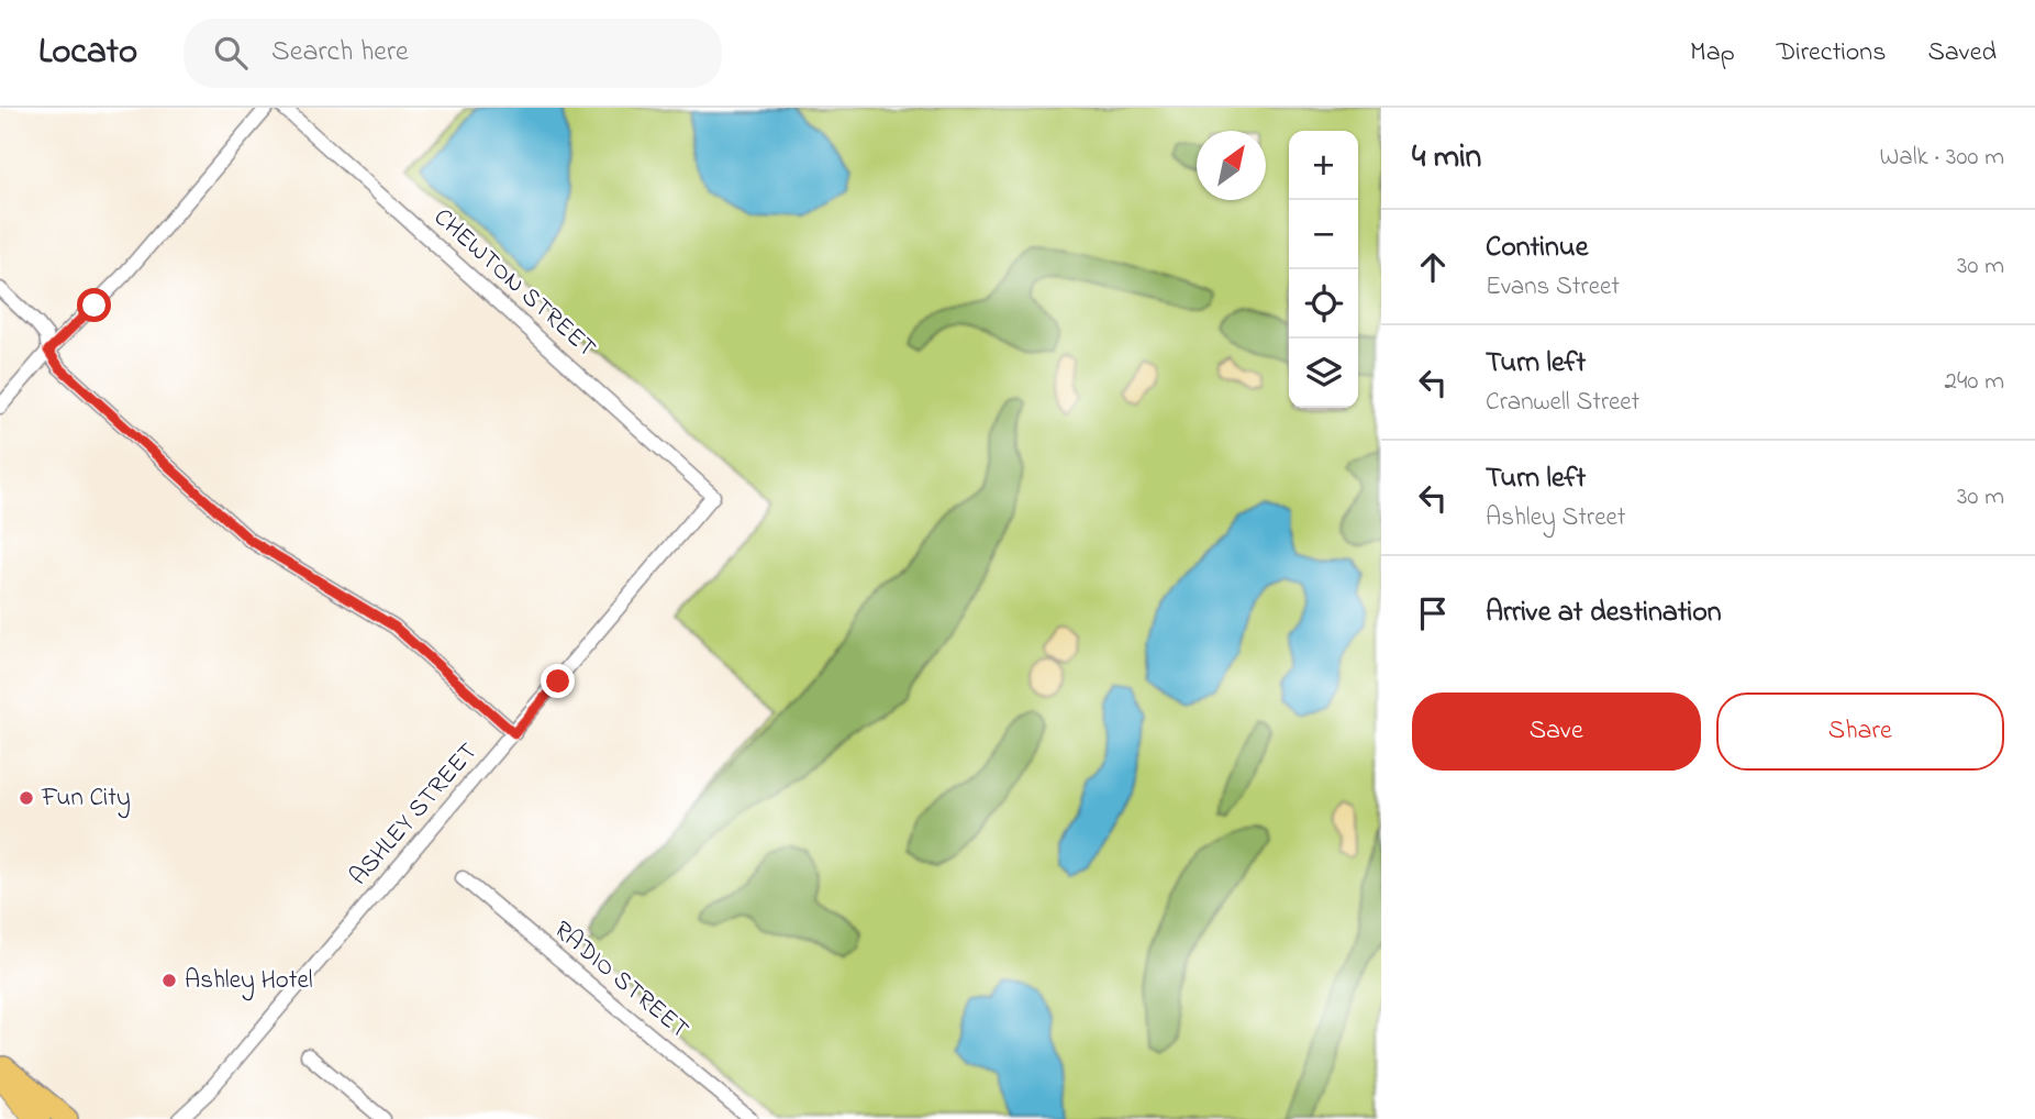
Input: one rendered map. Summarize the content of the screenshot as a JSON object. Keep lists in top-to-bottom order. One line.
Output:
{"streets":{"street":["CHEWTON STREET","ASHLEY STREET","RADIO STREET"]},"crossings":[["CHEWTON STREET","ASHLEY STREET"]],"places":["Fun City","Ashley Hotel"],"north":"top right","page":{"header":"Locato","search":"Search here","nav":["Map","Directions","Saved"],"heading":["4 min","Walk · 300 m"],"map_buttons":["+","−"],"list":[["Continue","Evans Street","30 m"],["Turn left","Cranwell Street","240 m"],["Turn left","Ashley Street","30 m"],"Arrive at destination"],"buttons":["Save","Share"]}}
